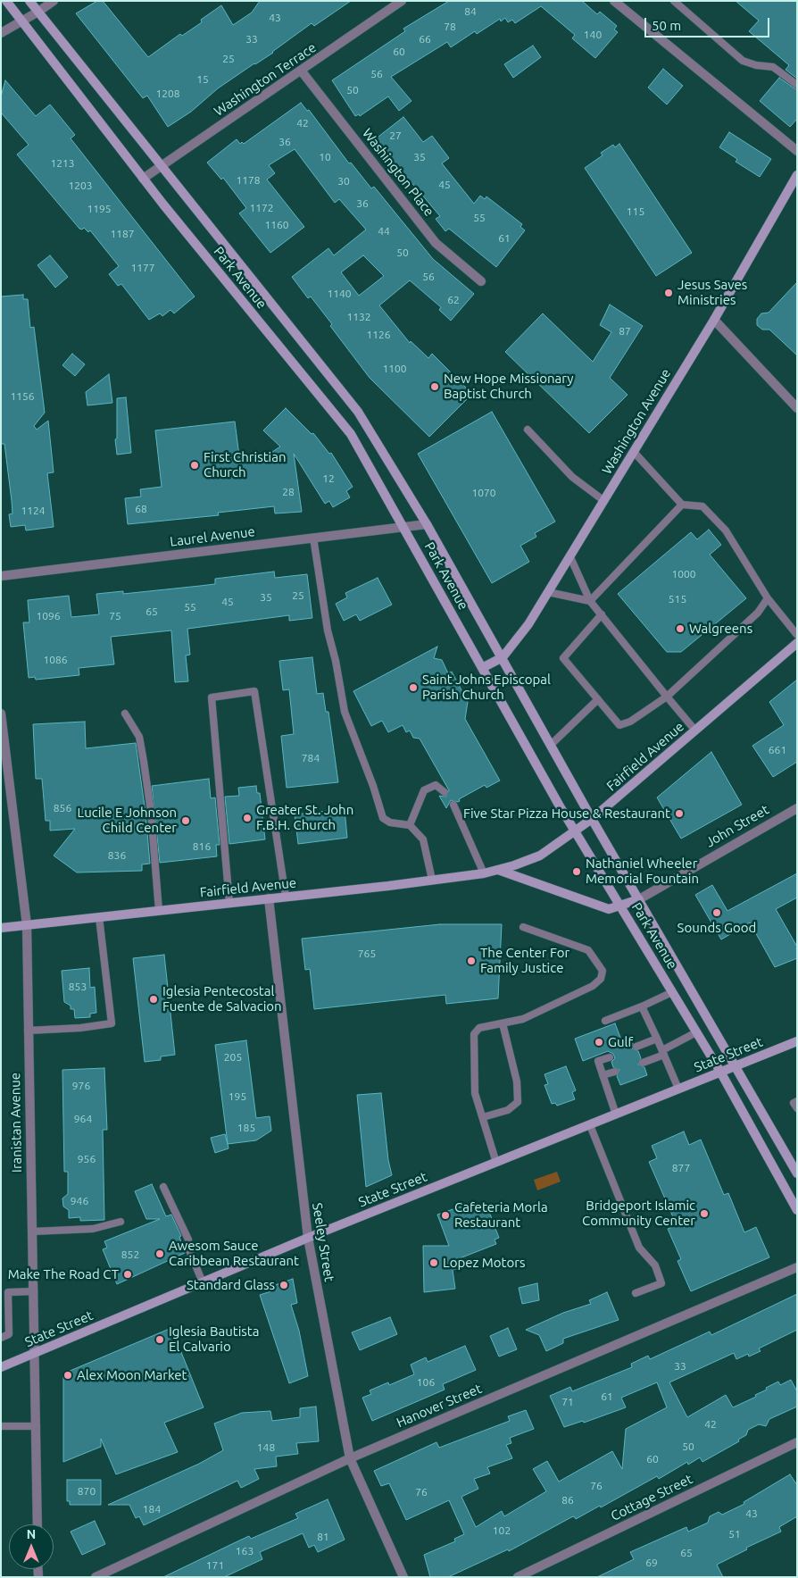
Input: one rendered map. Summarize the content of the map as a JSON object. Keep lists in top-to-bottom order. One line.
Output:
{"streets":{"main road":["Park Avenue","Washington Avenue","Fairfield Avenue","John Street","State Street"],"street":["Washington Terrace","Washington Place","Laurel Avenue","Iranistan Avenue","Seeley Street","Hanover Street","Cottage Street"]},"crossings":[["Washington Terrace","Washington Place"],["Washington Terrace","Park Avenue"],["Park Avenue","Washington Avenue"],["Park Avenue","Laurel Avenue"],["Park Avenue","Fairfield Avenue"],["Park Avenue","John Street"],["Park Avenue","State Street"],["Fairfield Avenue","Iranistan Avenue"],["Fairfield Avenue","Seeley Street"],["State Street","Iranistan Avenue"],["State Street","Seeley Street"],["Seeley Street","Hanover Street"]],"places":["Jesus Saves Ministries","New Hope Missionary Baptist Church","First Christian Church","Walgreens","Saint Johns Episcopal Parish Church","Five Star Pizza House & Restaurant","Greater St. John F.B.H. Church","Lucile E Johnson Child Center","Nathaniel Wheeler Memorial Fountain","Sounds Good","The Center For Family Justice","Iglesia Pentecostal Fuente de Salvacion","Gulf","Bridgeport Islamic Community Center","Cafeteria Morla Restaurant","Awesom Sauce Caribbean Restaurant","Lopez Motors","Make The Road CT","Standard Glass","Iglesia Bautista El Calvario","Alex Moon Market"],"house_numbers":["84","43","78","140","33","66","60","25","56","15","50","1208","42","27","36","10","35","1213","1178","30","45","1203","36","1172","1195","115","55","1160","44","1187","61","50","1177","56","1140","62","1132","87","1126","1100","1156","12","28","1070","68","1124","1000","25","35","515","45","55","65","1096","75","1086","661","784","856","816","836","765","853","205","976","195","964","185","956","877","946","852","33","106","61","71","42","50","148","60","76","870","76","86","184","43","102","51","81","163","65","69","171"],"scale_bar":"50 m","north":"top"}
